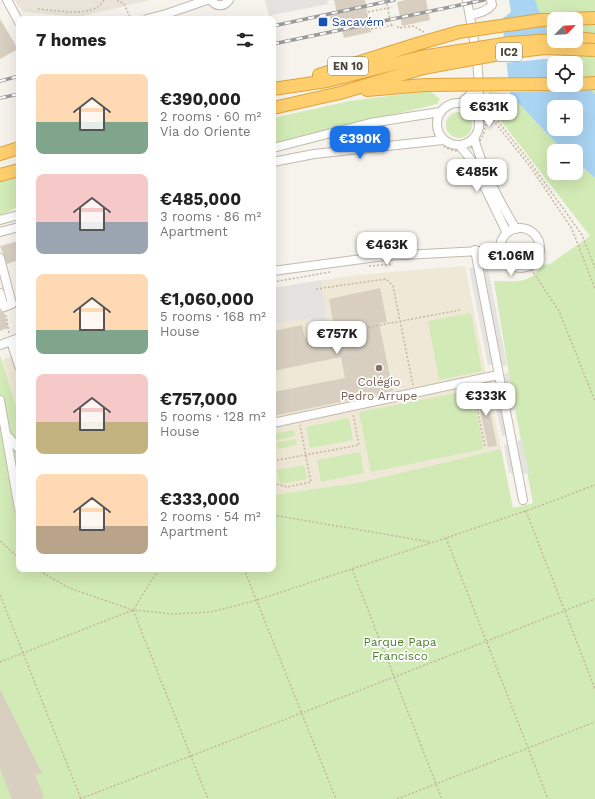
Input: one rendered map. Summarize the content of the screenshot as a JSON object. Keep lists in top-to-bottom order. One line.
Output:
{"streets":{"highway":["IC2","EN 10"]},"crossings":[["IC2","EN 10"]],"parks":["Parque Papa Francisco"],"places":{"transit":["Sacavém"],"other":["Colégio Pedro Arrupe"]},"north":"top right","page":{"map_buttons":["+","−"],"heading":"7 homes","list":[{"name":"€390,000","note":"2 rooms · 60 m² · Via do Oriente"},{"name":"€485,000","note":"3 rooms · 86 m² · Apartment"},{"name":"€1,060,000","note":"5 rooms · 168 m² · House"},{"name":"€757,000","note":"5 rooms · 128 m² · House"},{"name":"€333,000","note":"2 rooms · 54 m² · Apartment"}],"price":["€631K","€390K","€485K","€463K","€1.06M","€757K","€333K"]}}
